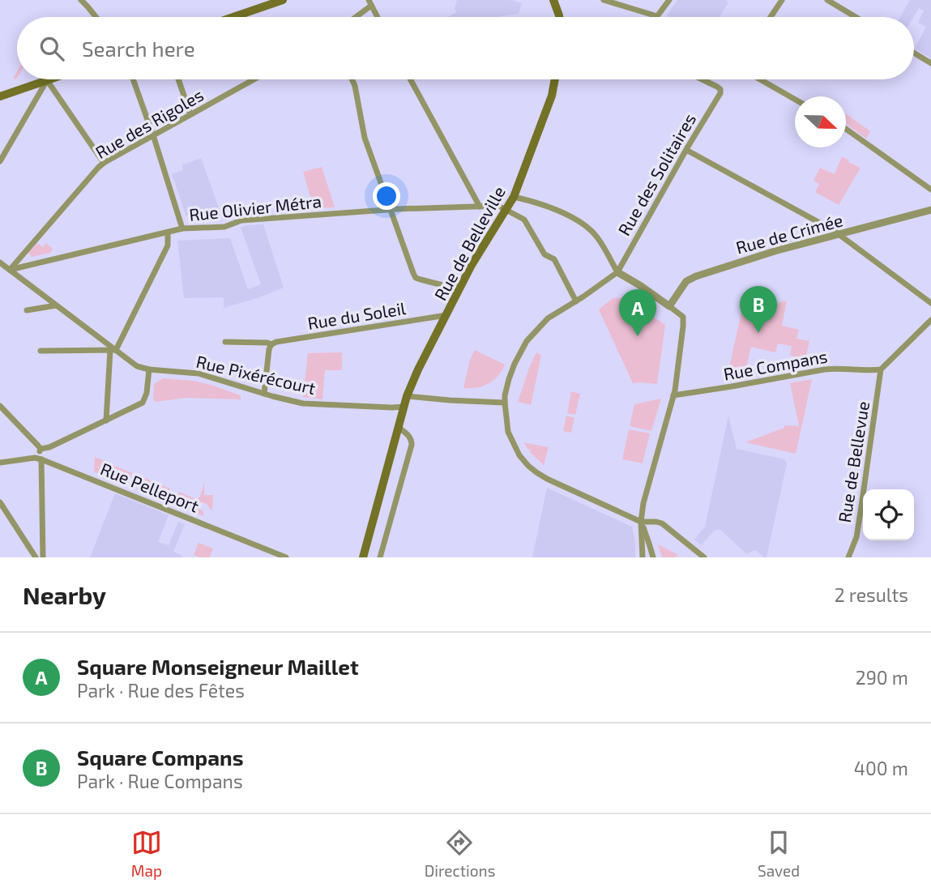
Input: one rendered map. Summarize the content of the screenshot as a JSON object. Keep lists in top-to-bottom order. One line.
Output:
{"streets":{"main road":["Rue de Belleville"],"street":["Rue des Rigoles","Rue des Solitaires","Rue Olivier Métra","Rue de Crimée","Rue du Soleil","Rue Compans","Rue Pixérécourt","Rue de Bellevue","Rue Pelleport"]},"crossings":[["Rue des Rigoles","Rue Olivier Métra"],["Rue des Rigoles","Rue Pixérécourt"],["Rue Olivier Métra","Rue de Belleville"],["Rue Olivier Métra","Rue Pixérécourt"],["Rue de Belleville","Rue du Soleil"],["Rue de Belleville","Rue Pixérécourt"],["Rue Compans","Rue de Bellevue"]],"north":"right","page":{"search":"Search here","pins":["B","A"],"heading":["Nearby","2 results"],"list":[{"mark":"A","name":"Square Monseigneur Maillet","note":"Park · Rue des Fêtes","value":"290 m"},{"mark":"B","name":"Square Compans","note":"Park · Rue Compans","value":"400 m"}],"nav":["Map","Directions","Saved"]}}
